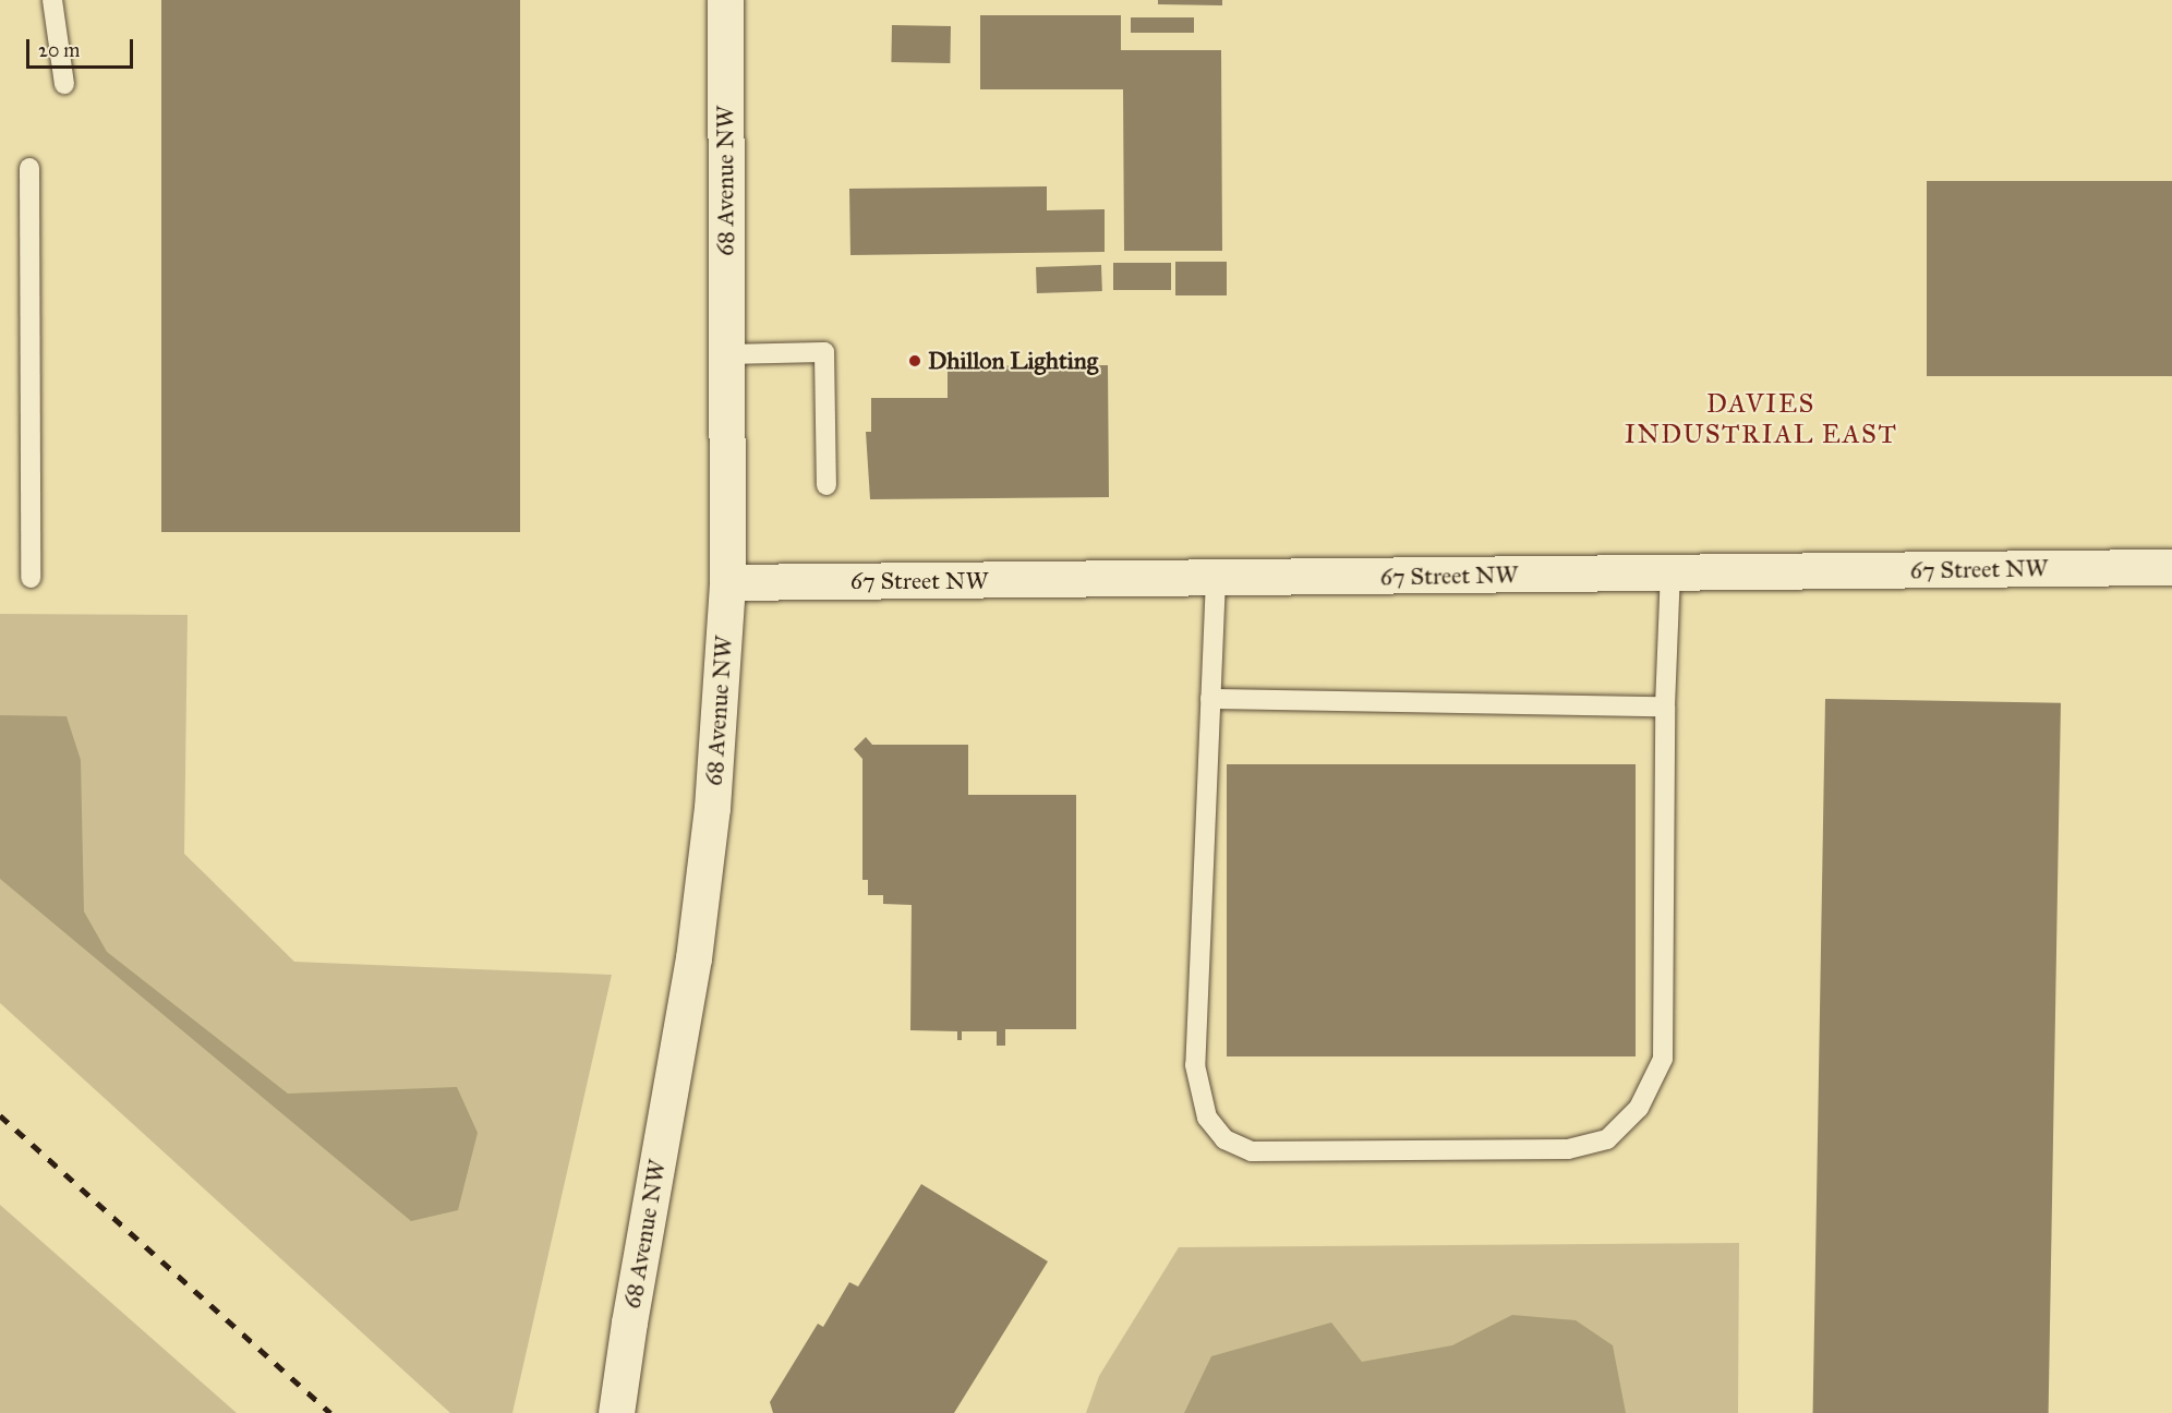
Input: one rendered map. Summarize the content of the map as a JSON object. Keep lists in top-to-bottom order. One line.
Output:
{"streets":{"street":["68 Avenue NW","67 Street NW"]},"crossings":[["68 Avenue NW","67 Street NW"]],"districts":["DAVIES INDUSTRIAL EAST"],"places":["Dhillon Lighting"],"scale_bar":"20 m"}
